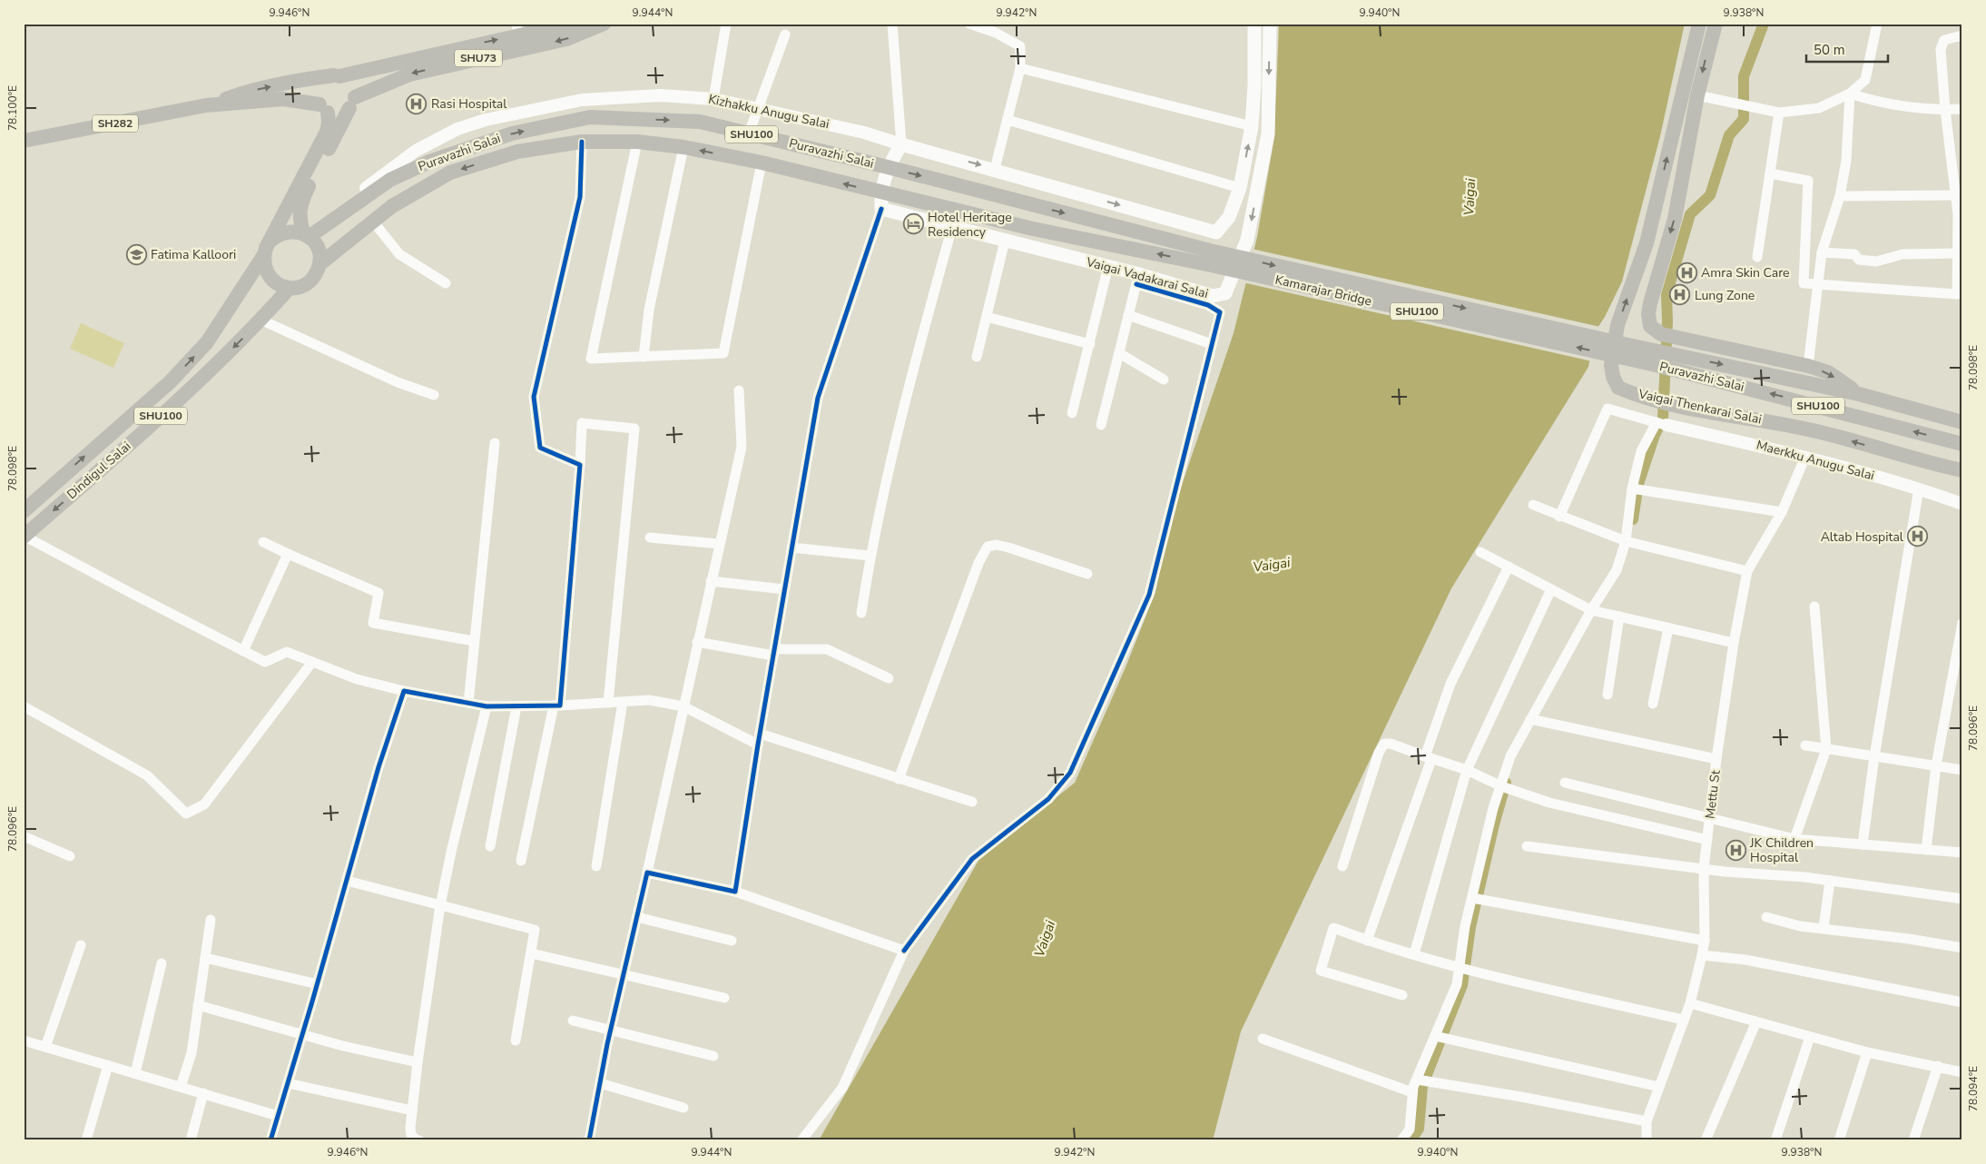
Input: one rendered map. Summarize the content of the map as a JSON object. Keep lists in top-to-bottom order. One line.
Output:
{"streets":{"main road":["SHU73","SH282","SHU100","Puravazhi Salai","Vaigai Vadakarai Salai","Kamarajar Bridge","Vaigai Thenkarai Salai","Dindigul Salai"],"street":["Kizhakku Anugu Salai","Maerkku Anugu Salai","Mettu St"]},"crossings":[["SHU73","SH282"],["SHU73","SHU100"],["SHU73","Puravazhi Salai"],["SHU73","Dindigul Salai"],["Kizhakku Anugu Salai","Puravazhi Salai"],["SHU100","Puravazhi Salai"],["SHU100","Dindigul Salai"],["Puravazhi Salai","Kamarajar Bridge"],["Puravazhi Salai","Dindigul Salai"],["Maerkku Anugu Salai","Mettu St"]],"water":["Vaigai"],"places":{"hospital":["Rasi Hospital","Amra Skin Care","Lung Zone","Altab Hospital","JK Children Hospital"],"hotel":["Hotel Heritage Residency"],"school or university":["Fatima Kalloori"]},"scale_bar":"50 m","coordinates":["9.946°N","9.944°N","9.942°N","9.940°N","9.938°N","78.100°E","78.098°E","78.096°E","78.094°E"]}
